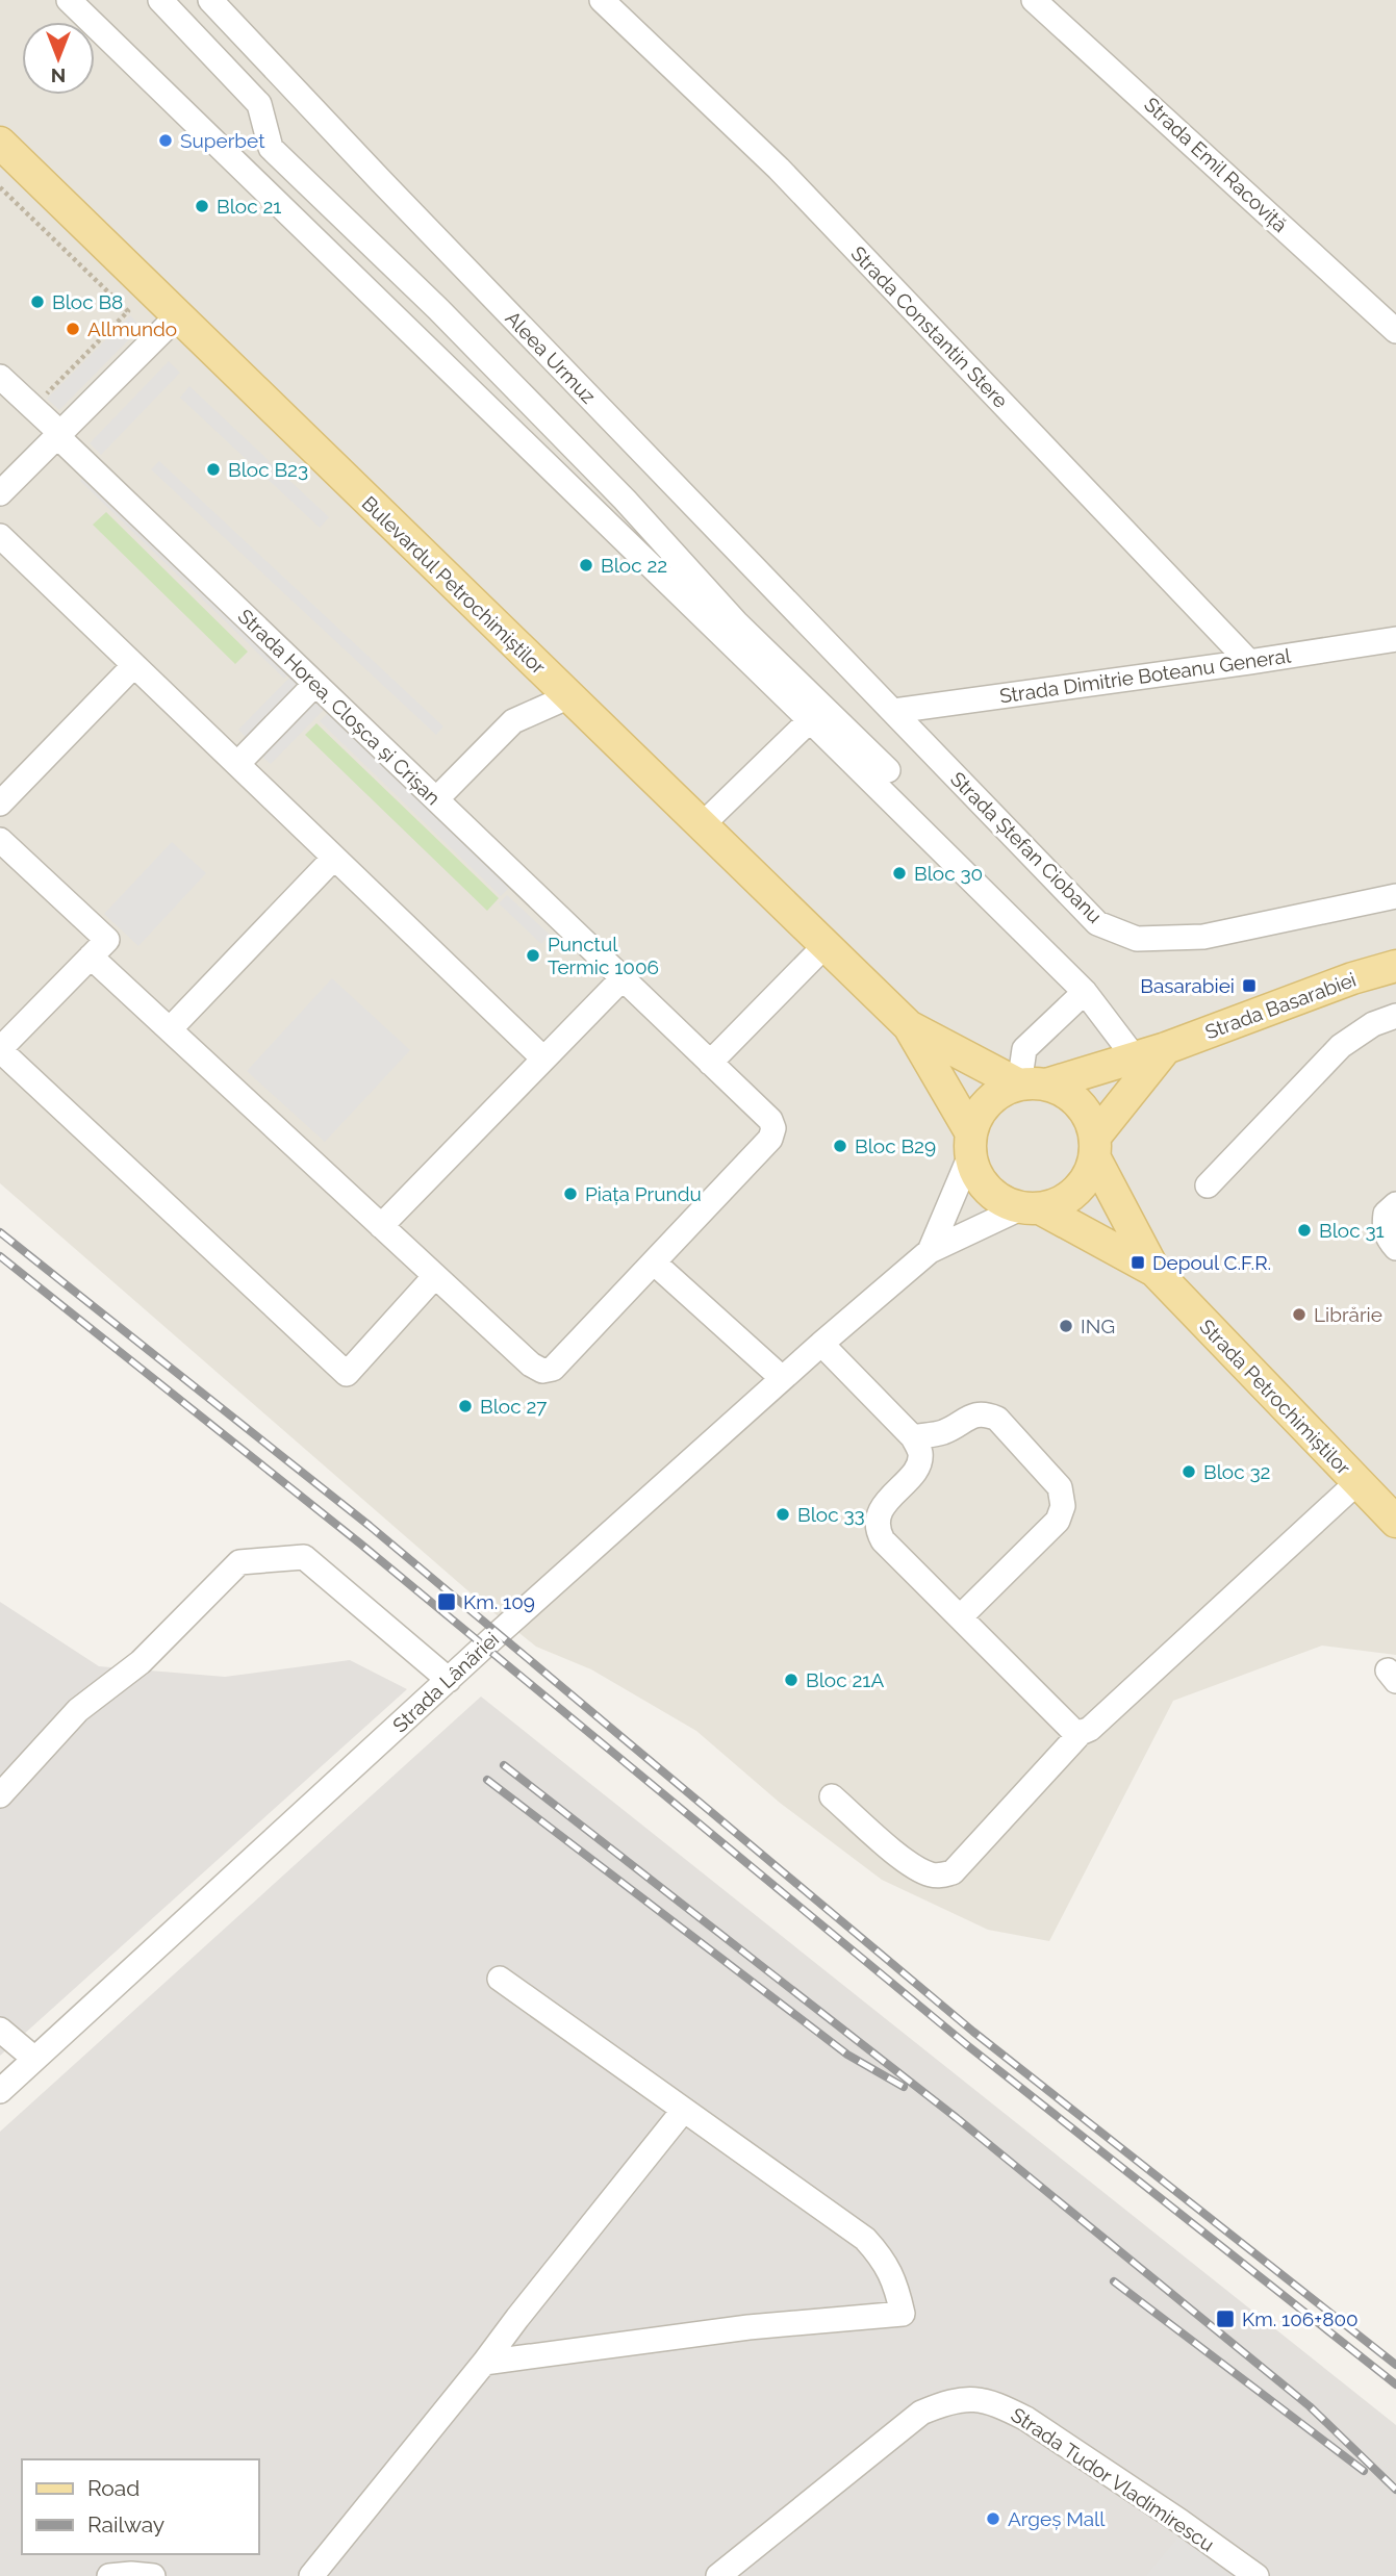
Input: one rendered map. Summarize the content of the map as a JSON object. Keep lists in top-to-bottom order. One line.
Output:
{"streets":{"main road":["Bulevardul Petrochimiștilor","Strada Basarabiei","Strada Petrochimiștilor"],"street":["Strada Emil Racoviță","Strada Constantin Stere","Aleea Urmuz","Strada Dimitrie Boteanu General","Strada Horea, Cloșca și Crișan","Strada Ștefan Ciobanu","Strada Lânăriei","Strada Tudor Vladimirescu"]},"crossings":[["Strada Constantin Stere","Strada Dimitrie Boteanu General"],["Aleea Urmuz","Strada Dimitrie Boteanu General"],["Aleea Urmuz","Strada Ștefan Ciobanu"],["Bulevardul Petrochimiștilor","Strada Basarabiei"],["Bulevardul Petrochimiștilor","Strada Petrochimiștilor"],["Strada Dimitrie Boteanu General","Strada Ștefan Ciobanu"],["Strada Basarabiei","Strada Petrochimiștilor"]],"places":{"other":["Superbet","Bloc 21","Bloc B8","Allmundo","Bloc B23","Bloc 22","Bloc 30","Punctul Termic 1006","Bloc B29","Piața Prundu","Bloc 31","Librărie","ING","Bloc 27","Bloc 32","Bloc 33","Bloc 21A","Argeș Mall"],"transit":["Basarabiei","Depoul C.F.R.","Km. 109","Km. 106+800"]},"legend":["Road","Railway"],"north":"bottom"}
